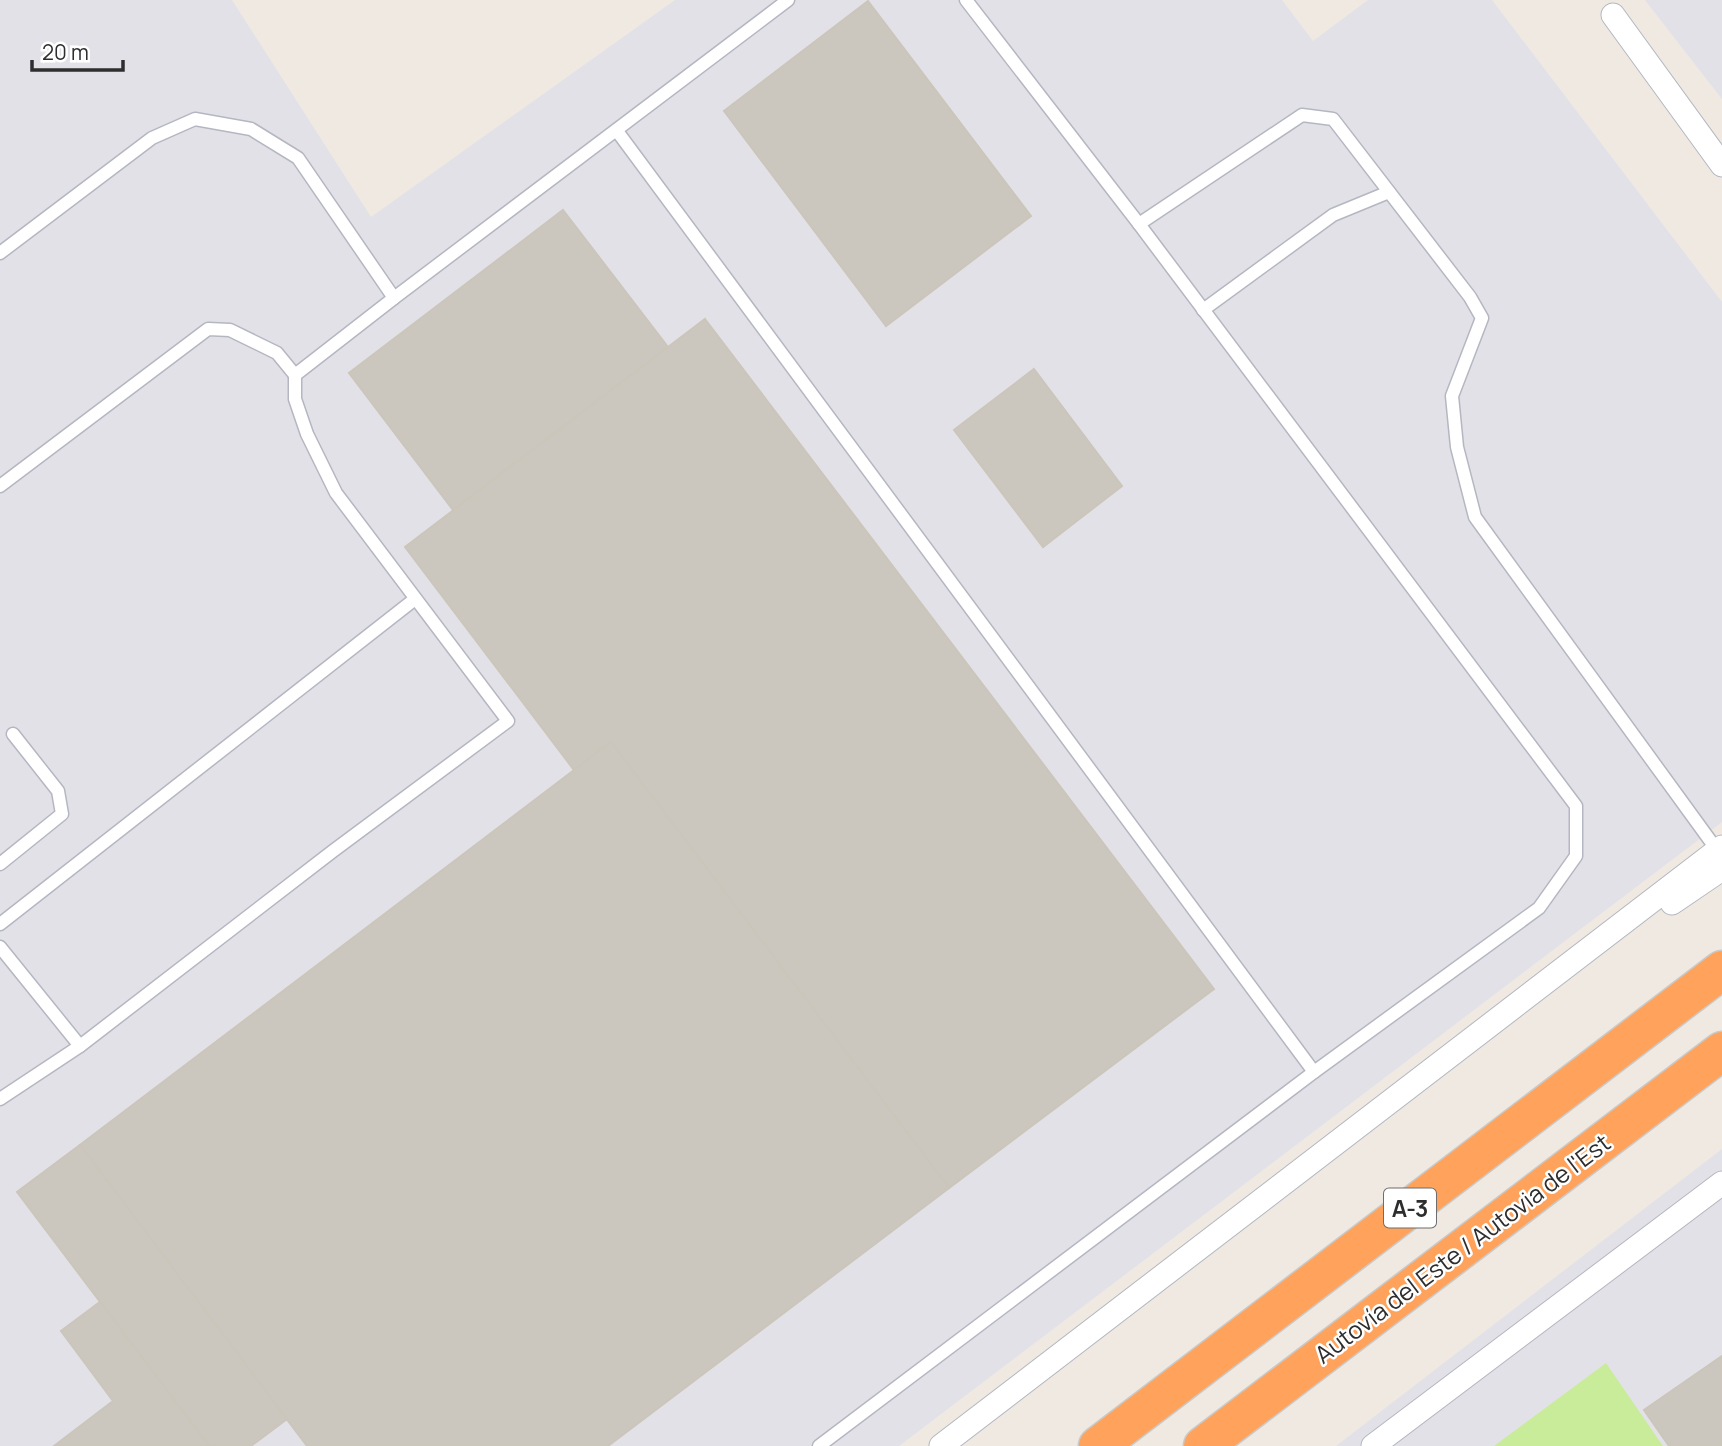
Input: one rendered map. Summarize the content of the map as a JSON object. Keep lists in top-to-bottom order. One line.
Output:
{"streets":{"highway":["A-3","Autovía del Este / Autovia de l'Est"]},"scale_bar":"20 m"}
